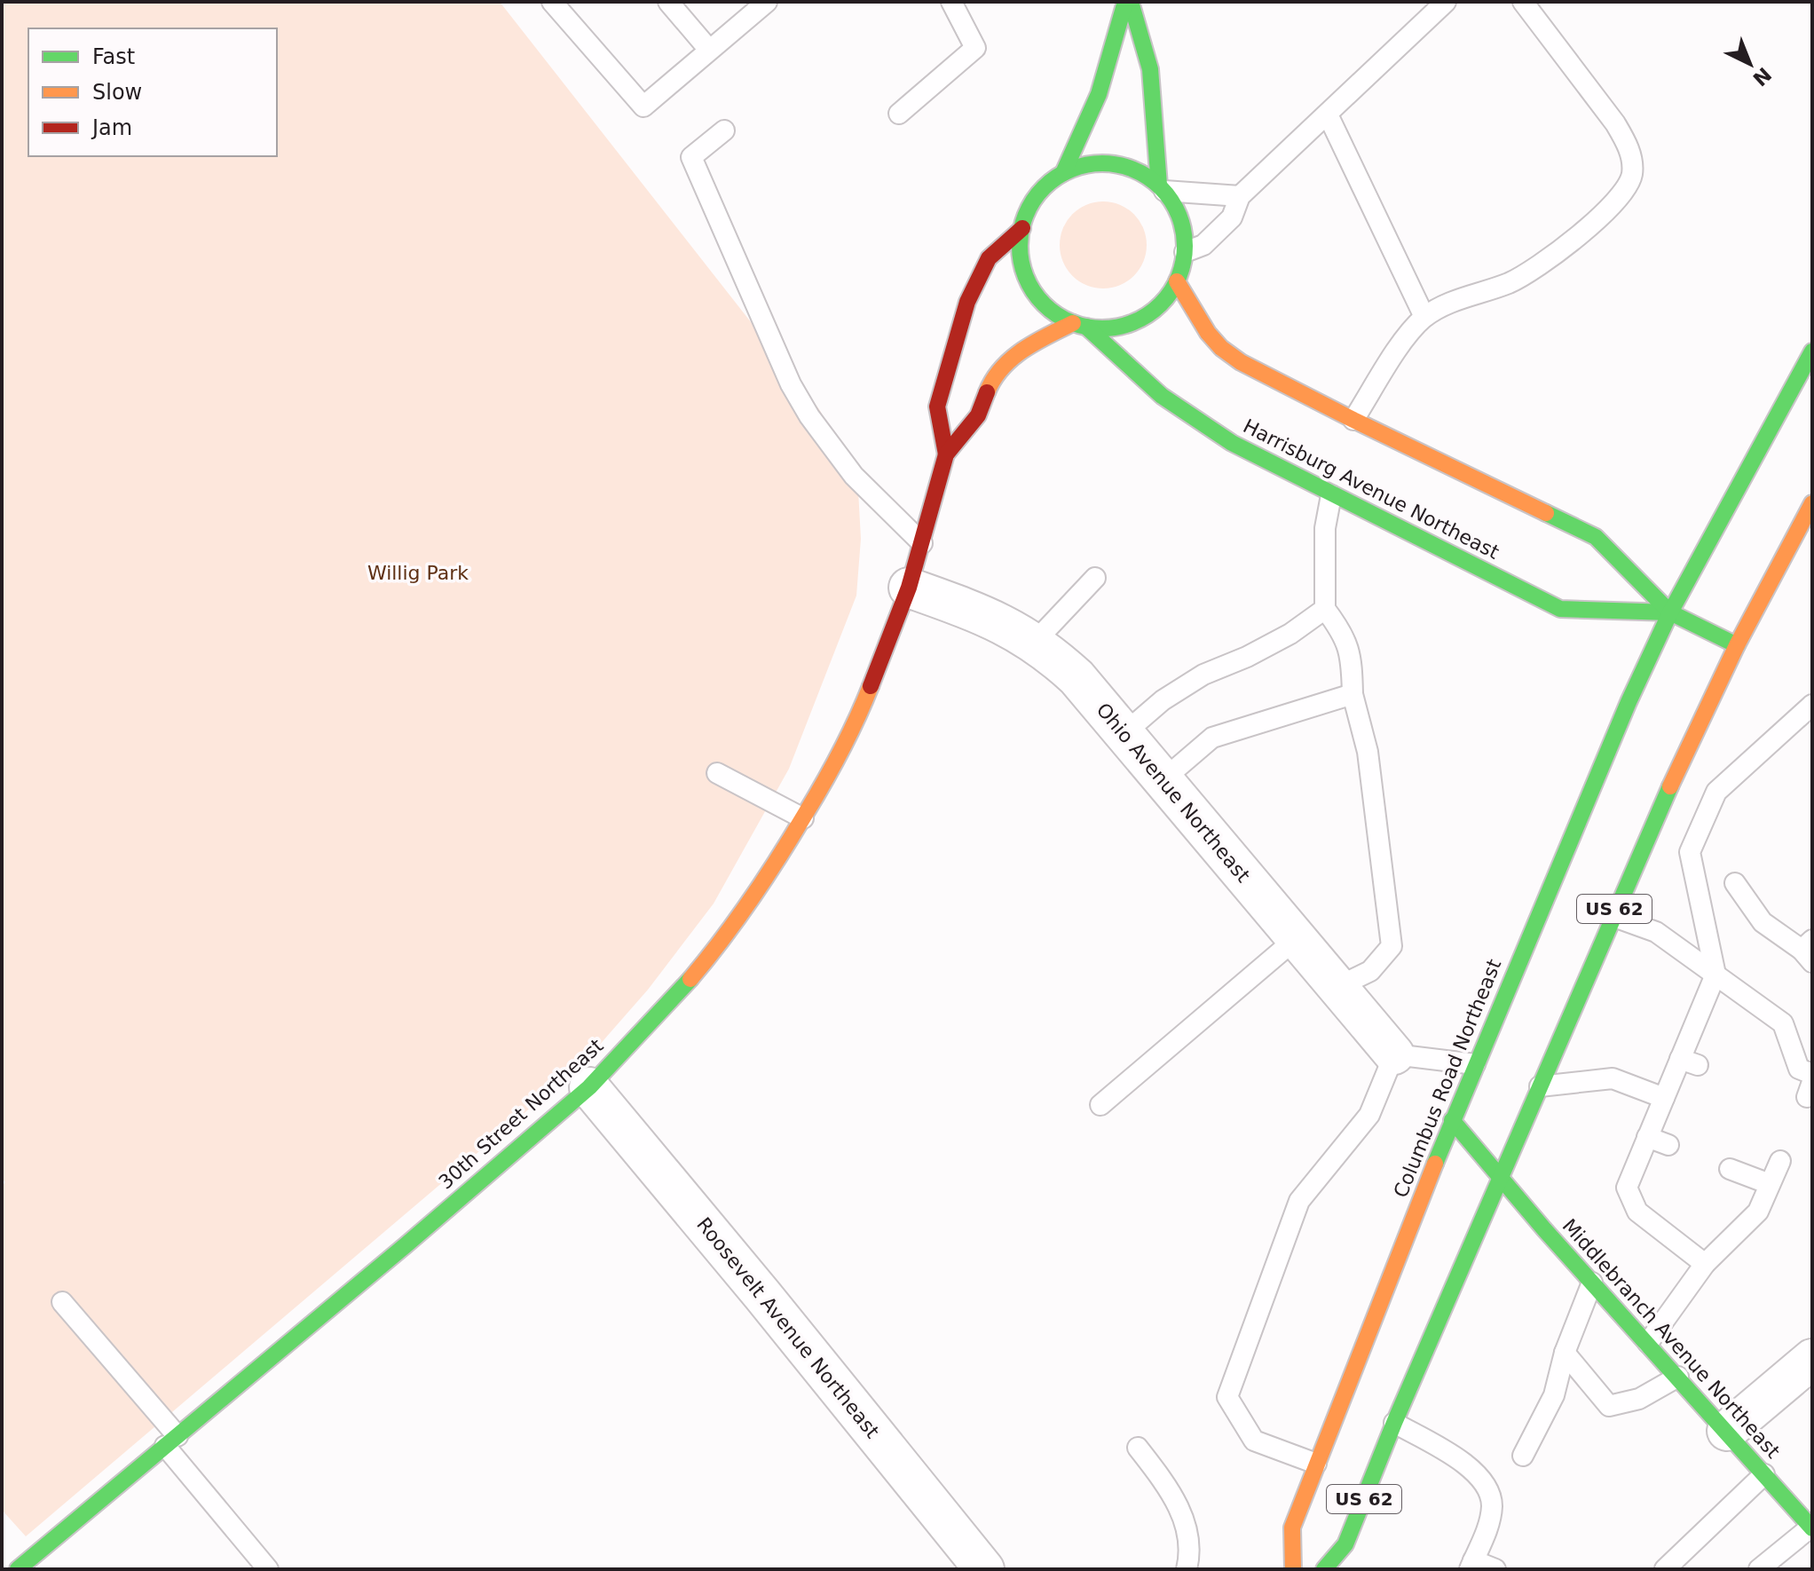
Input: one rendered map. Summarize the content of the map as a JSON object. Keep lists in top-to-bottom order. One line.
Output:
{"streets":{"main road":["Harrisburg Avenue Northeast","US 62","Columbus Road Northeast","30th Street Northeast","Middlebranch Avenue Northeast"],"street":["Ohio Avenue Northeast","Roosevelt Avenue Northeast"]},"crossings":[["Harrisburg Avenue Northeast","US 62"],["Harrisburg Avenue Northeast","Columbus Road Northeast"],["Harrisburg Avenue Northeast","30th Street Northeast"],["Ohio Avenue Northeast","30th Street Northeast"],["US 62","Columbus Road Northeast"],["US 62","Middlebranch Avenue Northeast"],["30th Street Northeast","Roosevelt Avenue Northeast"]],"parks":["Willig Park"],"legend":["Fast","Slow","Jam"],"north":"bottom right"}
